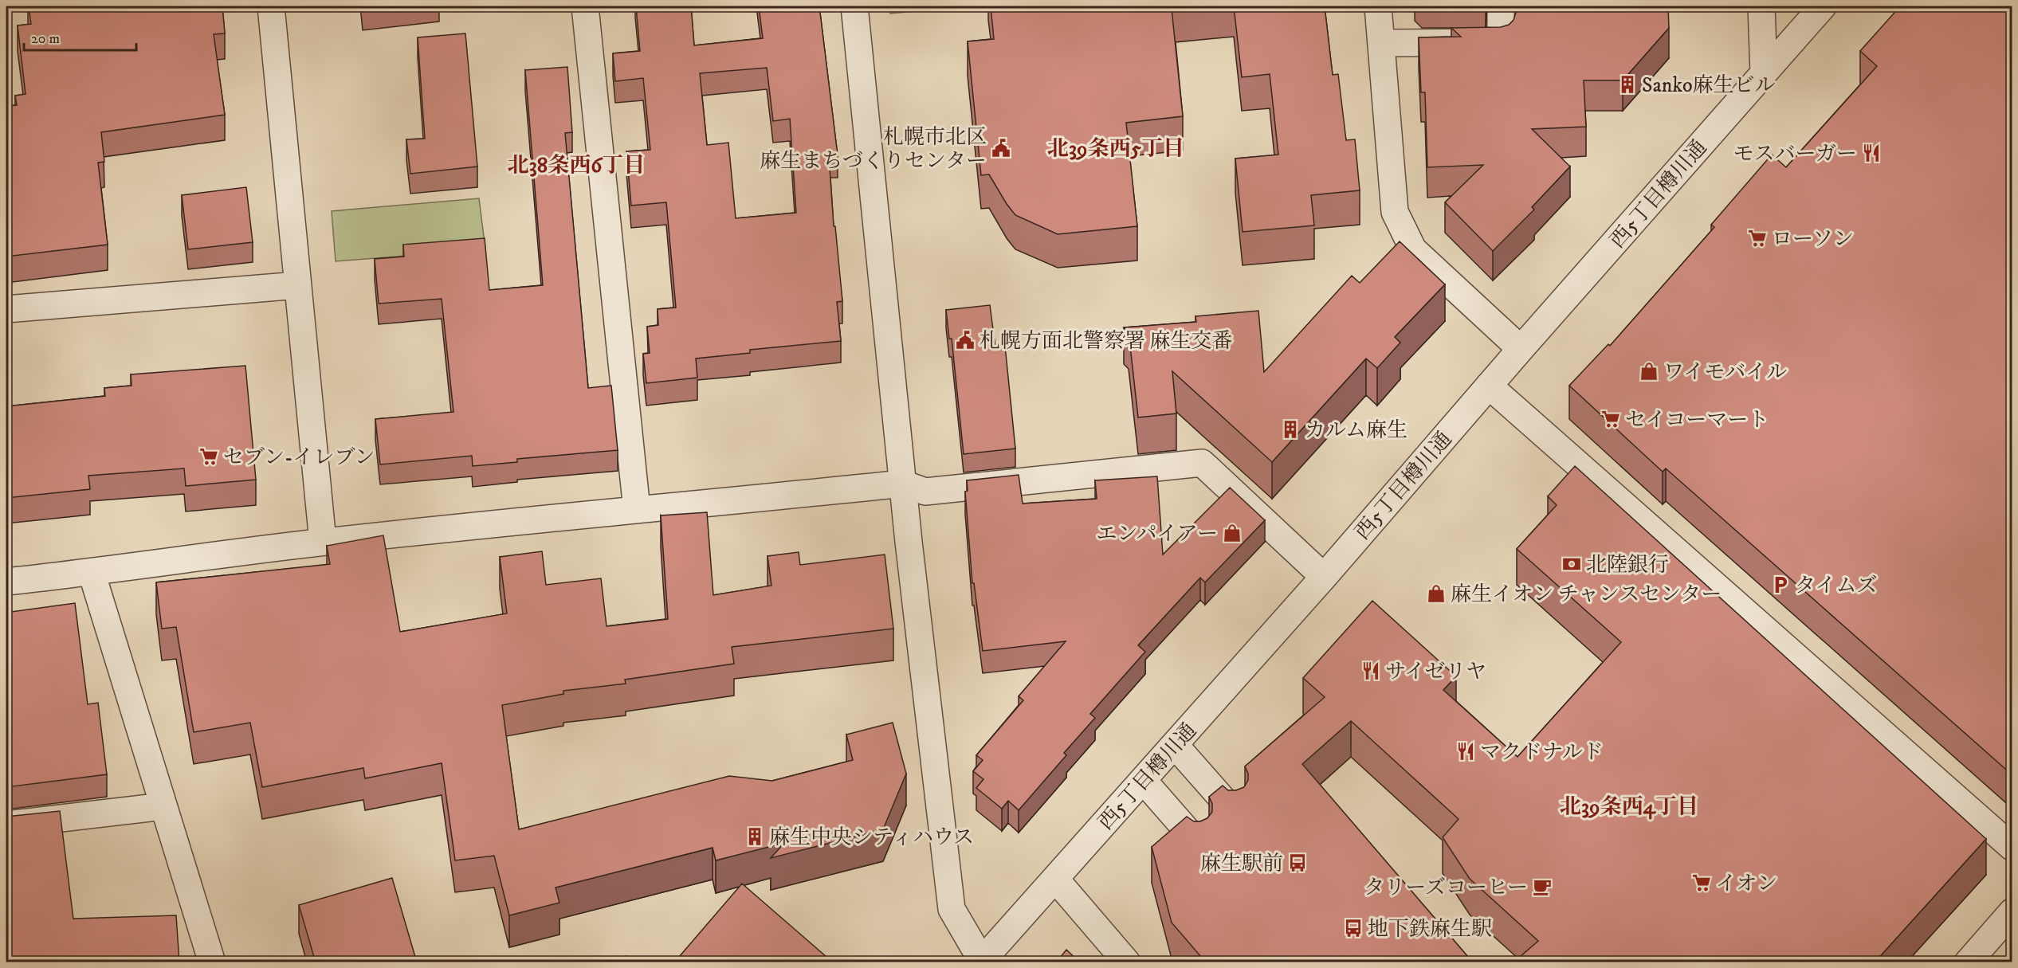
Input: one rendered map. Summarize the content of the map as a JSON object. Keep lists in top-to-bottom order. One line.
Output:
{"streets":{"street":["西5丁目樽川通"]},"districts":["北39条西5丁目","北38条西6丁目","北39条西4丁目"],"places":{"building":["Sanko麻生ビル","カルム麻生","麻生中央シティハウス"],"public building":["札幌市北区 麻生まちづくりセンター","札幌方面北警察署 麻生交番"],"restaurant":["モスバーガー","サイゼリヤ","マクドナルド"],"supermarket":["ローソン","セイコーマート","セブン-イレブン","イオン"],"shop":["ワイモバイル","エンパイアー","麻生イオン チャンスセンター"],"bank":["北陸銀行"],"parking":["タイムズ"],"bus stop":["麻生駅前","地下鉄麻生駅"],"cafe":["タリーズコーヒー"]},"scale_bar":"20 m"}
